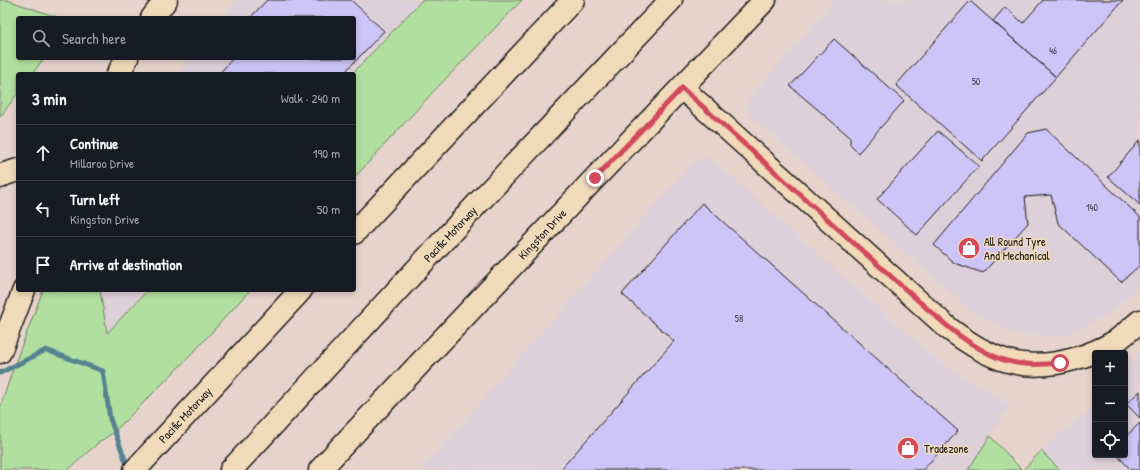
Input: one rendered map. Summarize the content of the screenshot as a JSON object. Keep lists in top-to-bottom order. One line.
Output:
{"streets":{"main road":["Pacific Motorway","Kingston Drive"]},"places":{"shop":["All Round Tyre And Mechanical","Tradezone"]},"house_numbers":["46","50","140","58"],"page":{"search":"Search here","heading":["3 min","Walk · 240 m"],"list":[["Continue","Millaroo Drive","190 m"],["Turn left","Kingston Drive","50 m"],"Arrive at destination"],"map_buttons":["+","−"]}}
